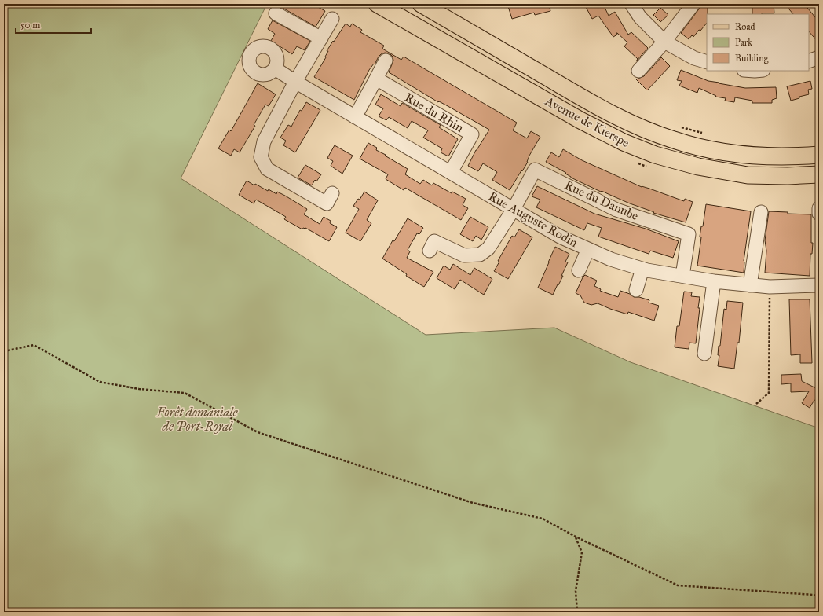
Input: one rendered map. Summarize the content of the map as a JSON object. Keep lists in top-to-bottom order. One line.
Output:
{"streets":{"main road":["Avenue de Kierspe"],"street":["Rue du Rhin","Rue du Danube","Rue Auguste Rodin"]},"crossings":[["Rue du Rhin","Rue Auguste Rodin"],["Rue du Danube","Rue Auguste Rodin"]],"parks":["Forêt domaniale de Port-Royal"],"legend":["Road","Park","Building"],"scale_bar":"50 m"}
